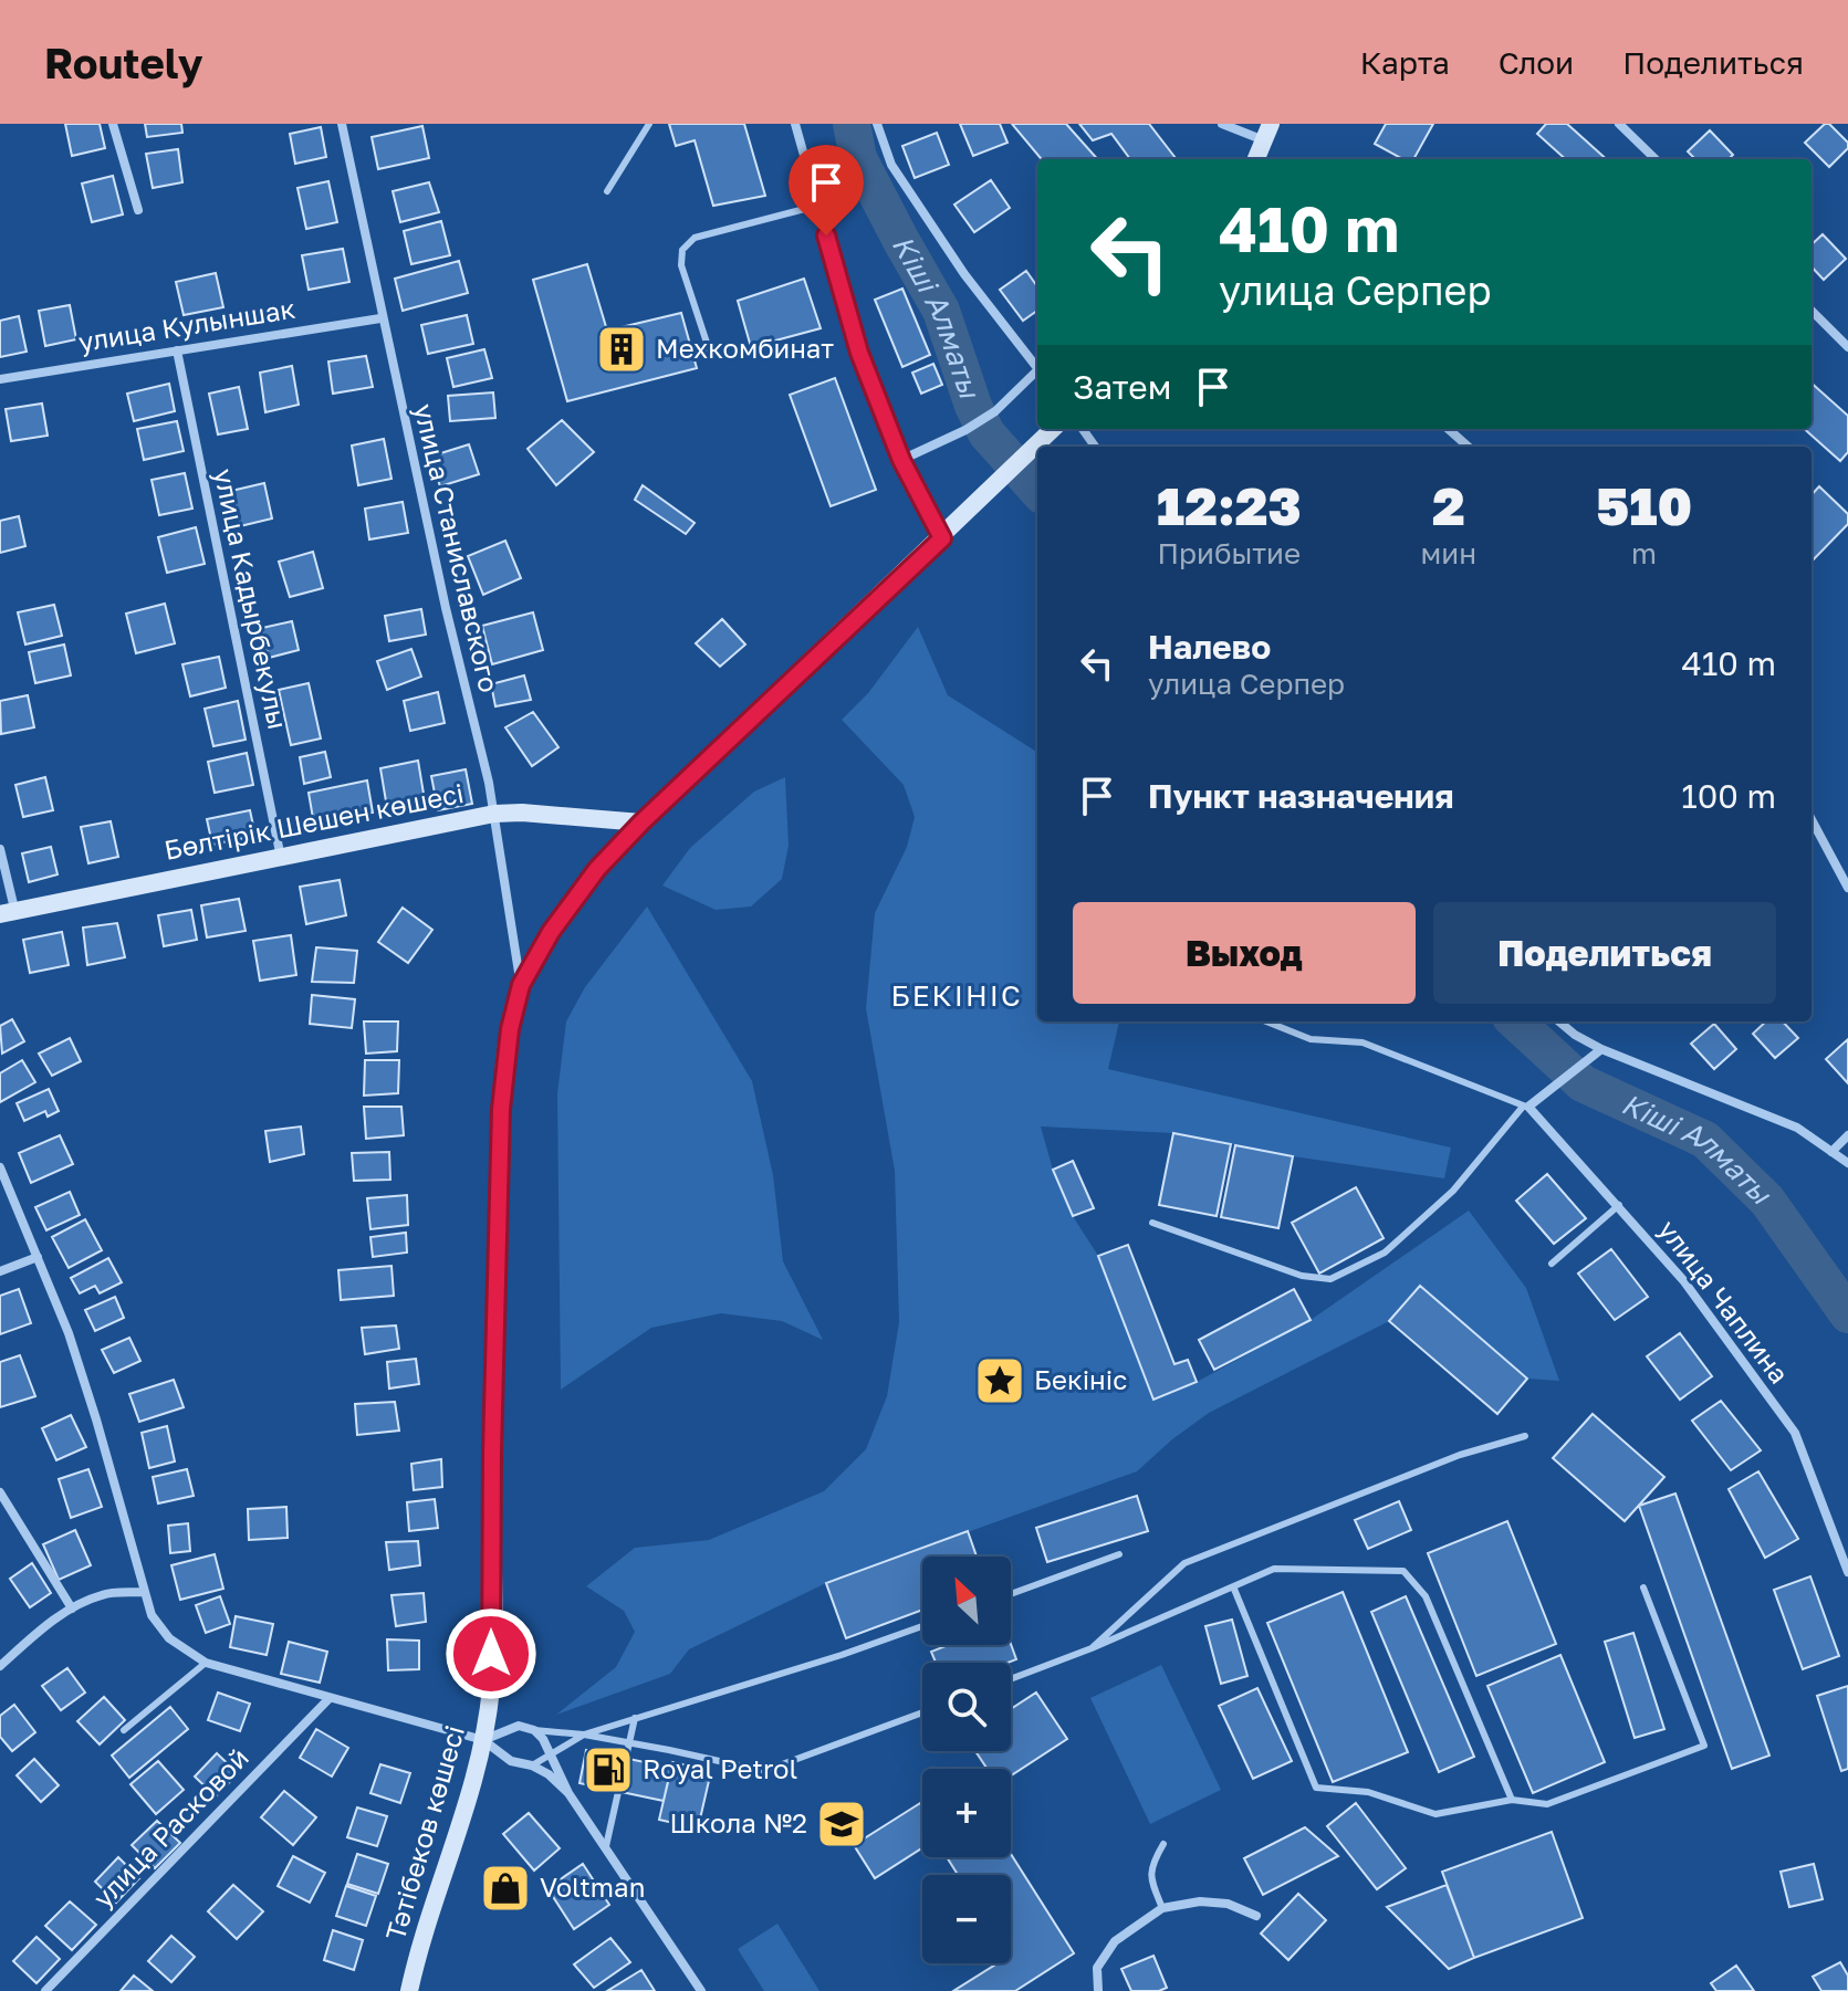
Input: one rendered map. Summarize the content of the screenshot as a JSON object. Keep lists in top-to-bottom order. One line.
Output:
{"streets":{"main road":["Бөлтірік Шешен көшесі","Тәтібеков көшесі"],"street":["улица Кулыншак","улица Станиславского","улица Кадырбекулы","улица Чаплина","улица Расковой"]},"crossings":[["улица Кулыншак","улица Станиславского"],["улица Кулыншак","улица Кадырбекулы"],["улица Станиславского","Бөлтірік Шешен көшесі"],["улица Станиславского","Тәтібеков көшесі"],["улица Кадырбекулы","Бөлтірік Шешен көшесі"],["Бөлтірік Шешен көшесі","Тәтібеков көшесі"]],"districts":["БЕКІНІС"],"water":["Кіші Алматы"],"places":{"building":["Мехкомбинат"],"place":["Бекініс"],"fuel station":["Royal Petrol"],"school or university":["Школа №2"],"shop":["Voltman"]},"north":"top left","page":{"header":"Routely","nav":["Карта","Слои","Поделиться"],"turn":["410 m","улица Серпер"],"then":"Затем","eta":["12:23","Прибытие","2","мин","510","m"],"list":[{"name":"Налево","note":"улица Серпер","value":"410 m"},{"name":"Пункт назначения","value":"100 m"}],"buttons":["Выход","Поделиться"],"map_buttons":["+","−"]}}
